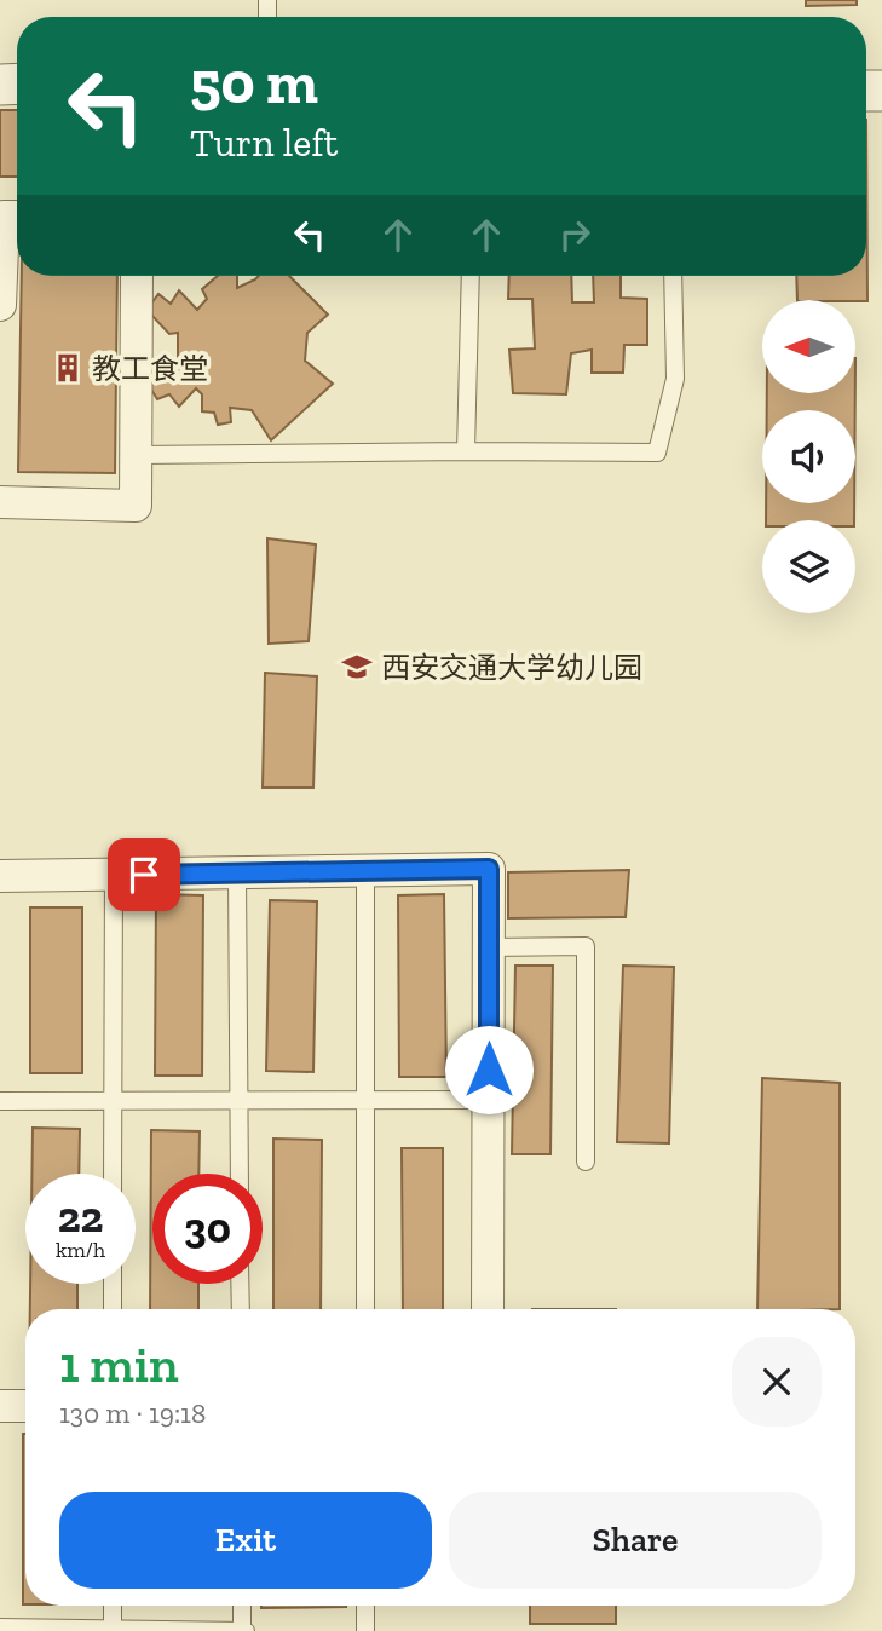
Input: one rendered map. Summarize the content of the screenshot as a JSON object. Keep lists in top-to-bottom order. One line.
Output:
{"places":{"building":["教工食堂"],"school or university":["西安交通大学幼儿园"]},"north":"left","page":{"turn":["50 m","Turn left"],"speed":"22 km/h","limit":"30","heading":["1 min","130 m · 19:18"],"buttons":["Exit","Share"]}}
